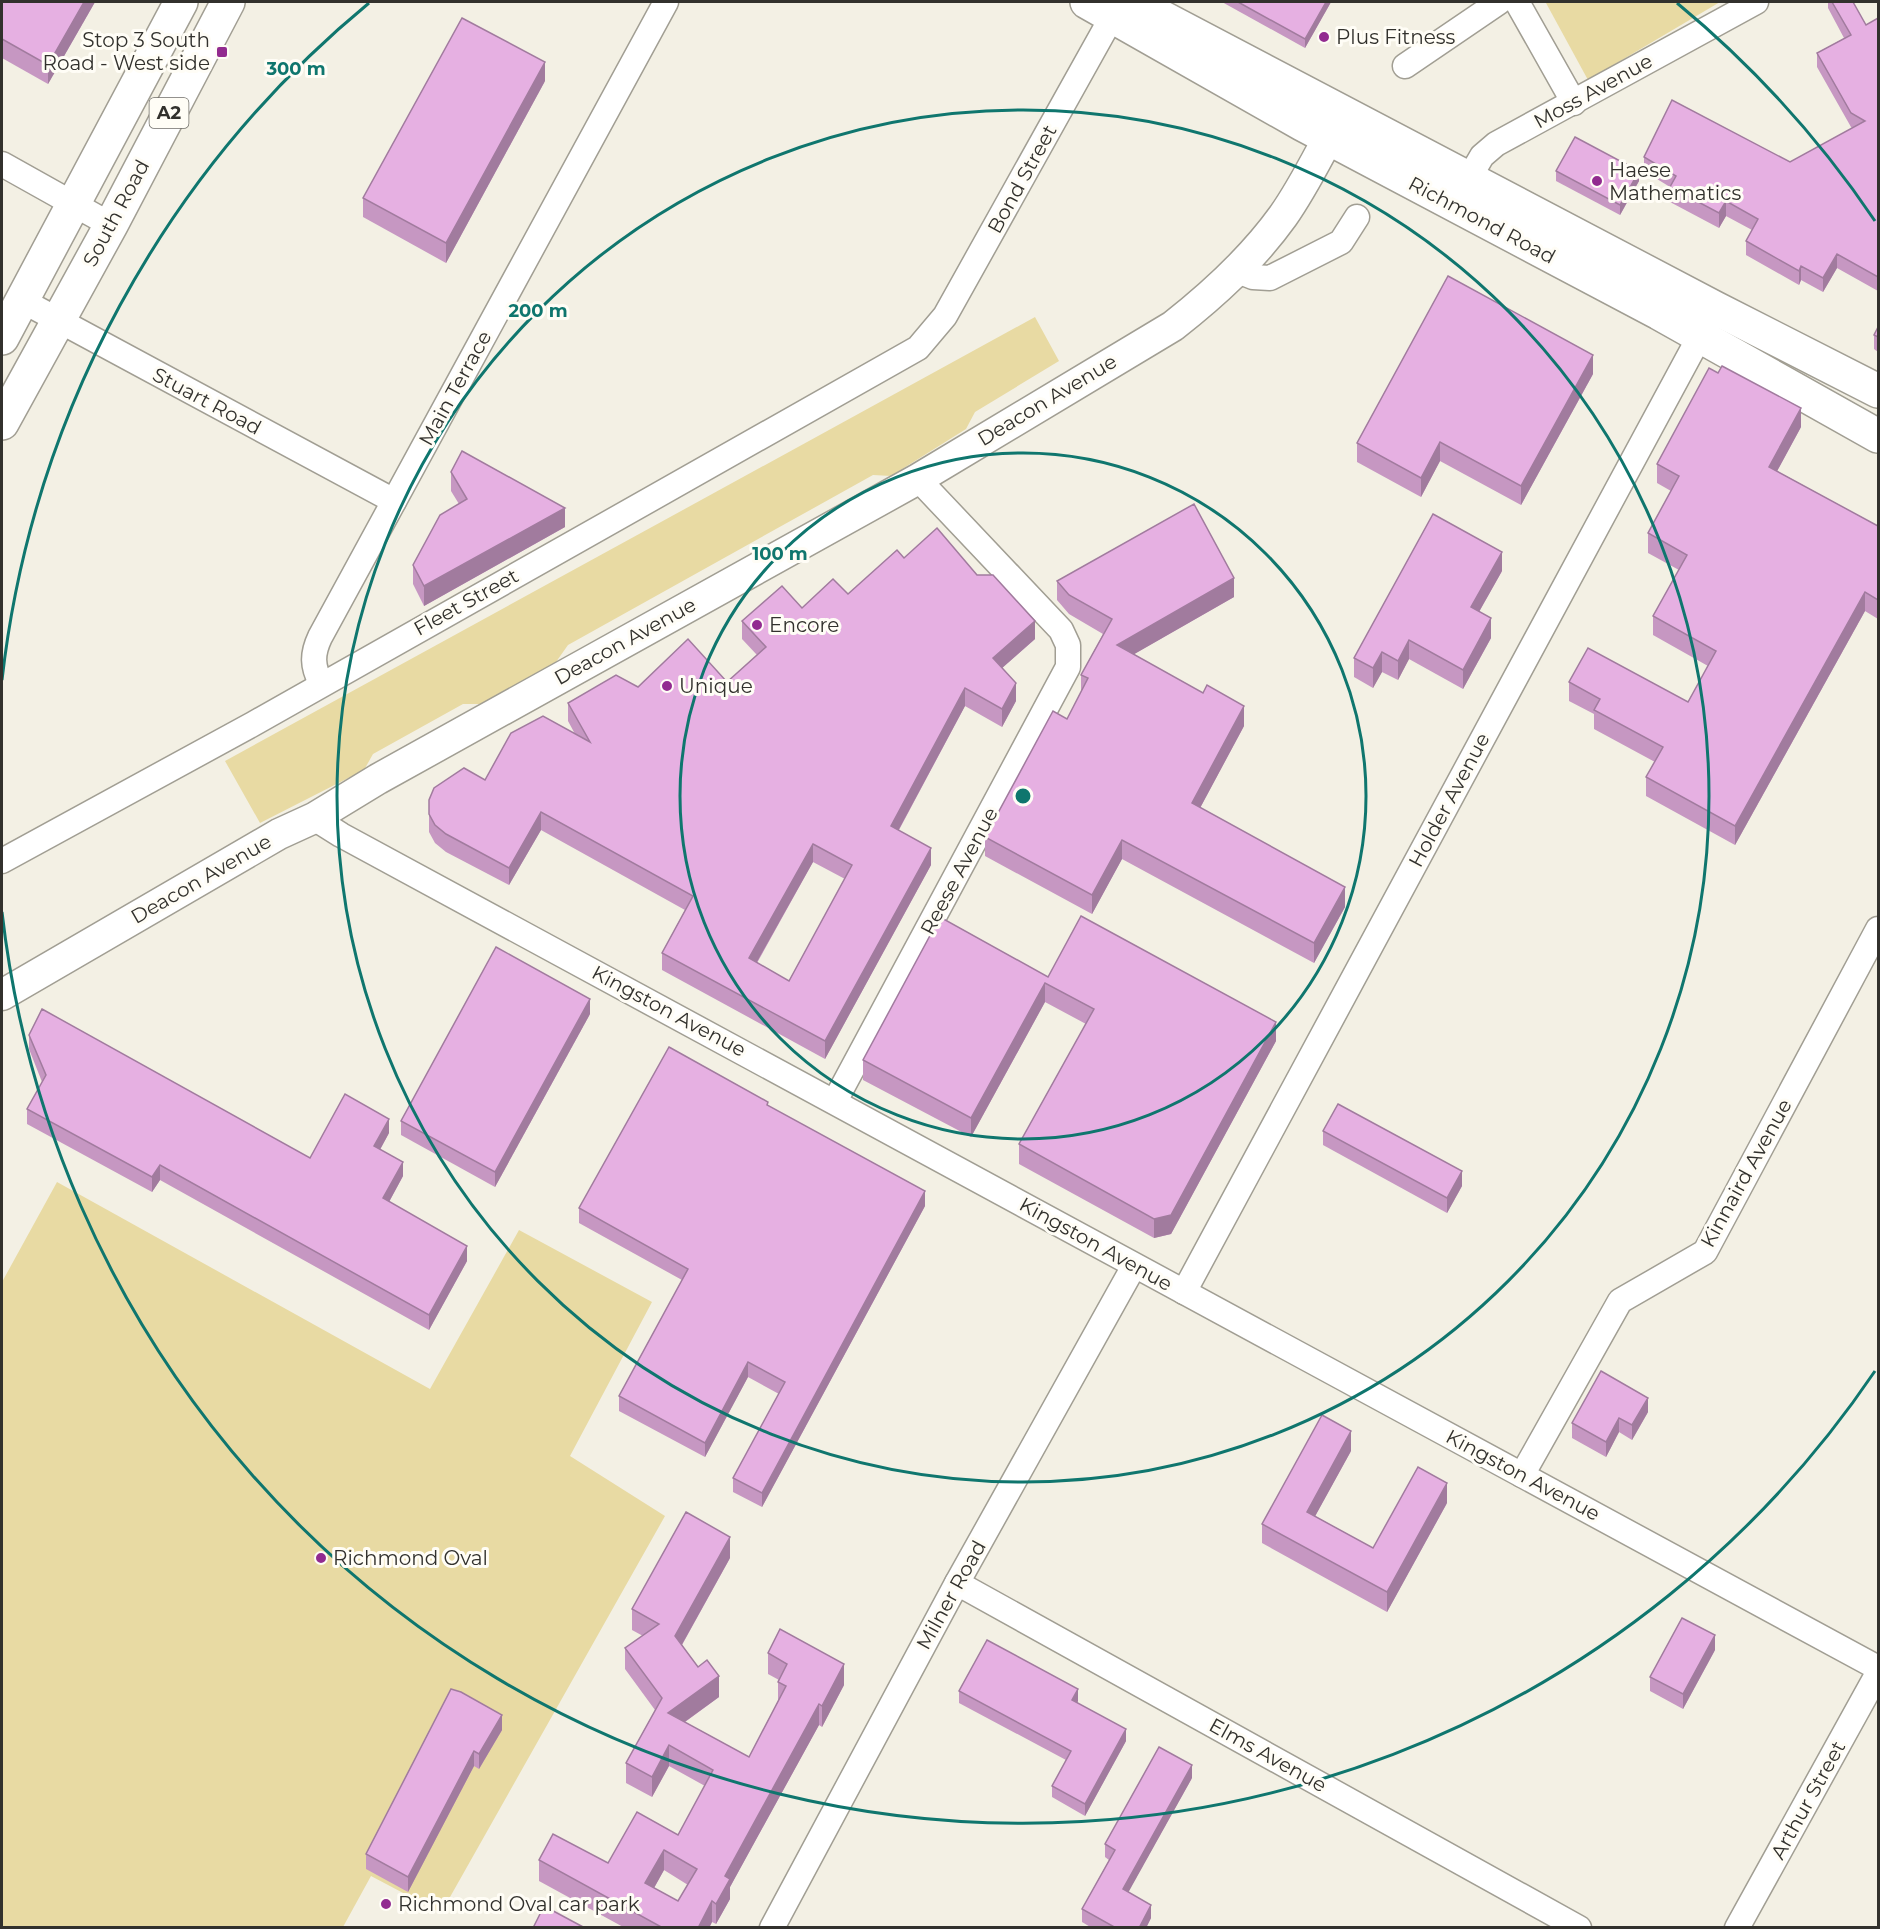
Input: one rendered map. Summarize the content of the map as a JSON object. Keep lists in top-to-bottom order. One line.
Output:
{"streets":{"main road":["A2","South Road","Richmond Road"],"street":["Moss Avenue","Bond Street","Main Terrace","Deacon Avenue","Stuart Road","Fleet Street","Holder Avenue","Reese Avenue","Kingston Avenue","Kinnaird Avenue","Milner Road","Elms Avenue","Arthur Street"]},"crossings":[["Moss Avenue","Richmond Road"],["A2","Stuart Road"],["Bond Street","Richmond Road"],["Bond Street","Fleet Street"],["South Road","Stuart Road"],["Richmond Road","Deacon Avenue"],["Richmond Road","Holder Avenue"],["Main Terrace","Stuart Road"],["Main Terrace","Fleet Street"],["Deacon Avenue","Reese Avenue"],["Deacon Avenue","Kingston Avenue"],["Holder Avenue","Kingston Avenue"],["Reese Avenue","Kingston Avenue"],["Kingston Avenue","Kinnaird Avenue"],["Kingston Avenue","Milner Road"],["Milner Road","Elms Avenue"]],"places":{"other":["Plus Fitness","Haese Mathematics","Encore","Unique","Richmond Oval","Richmond Oval car park"],"transit":["Stop 3 South Road - West side"]},"rings":["300 m","200 m","100 m"]}
